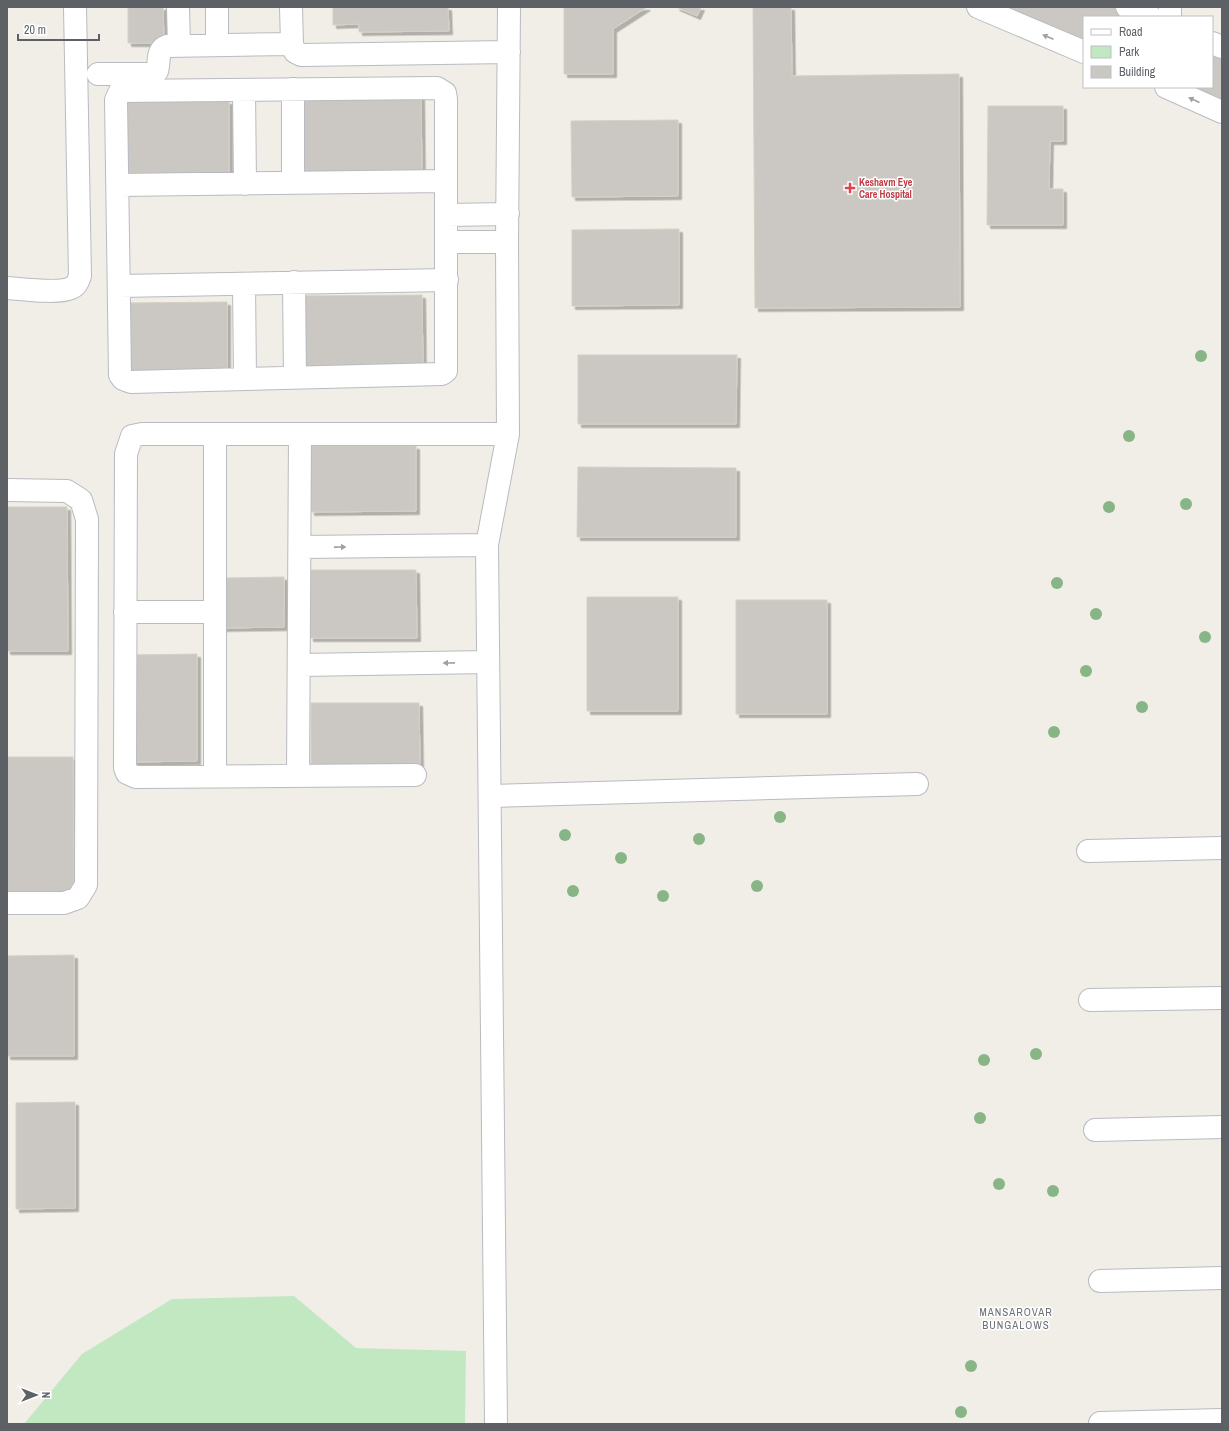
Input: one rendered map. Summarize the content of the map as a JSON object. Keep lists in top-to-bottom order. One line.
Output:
{"districts":["MANSAROVAR BUNGALOWS"],"places":{"health":["Keshavm Eye Care Hospital"]},"legend":["Road","Park","Building"],"scale_bar":"20 m","north":"right"}
